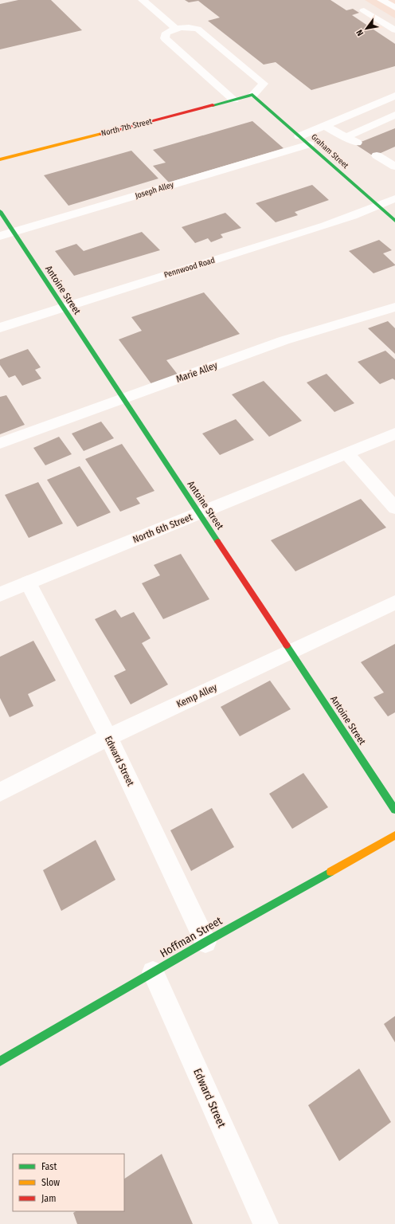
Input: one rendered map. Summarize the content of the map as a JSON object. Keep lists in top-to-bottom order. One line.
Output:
{"streets":{"street":["North 7th Street","Graham Street","Joseph Alley","Pennwood Road","Antoine Street","Marie Alley","North 6th Street","Kemp Alley","Edward Street","Hoffman Street"]},"crossings":[["North 7th Street","Graham Street"],["Graham Street","Joseph Alley"],["Graham Street","Pennwood Road"],["Joseph Alley","Antoine Street"],["Pennwood Road","Antoine Street"],["Antoine Street","Marie Alley"],["Antoine Street","North 6th Street"],["Antoine Street","Kemp Alley"],["North 6th Street","Edward Street"],["Kemp Alley","Edward Street"],["Edward Street","Hoffman Street"]],"legend":["Fast","Slow","Jam"],"north":"bottom left"}
